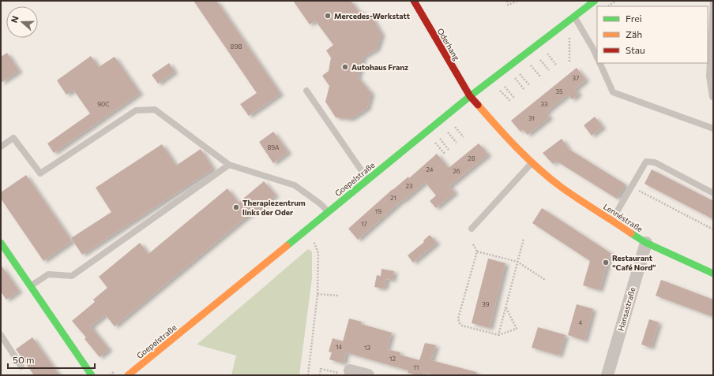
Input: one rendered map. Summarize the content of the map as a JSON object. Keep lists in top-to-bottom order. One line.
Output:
{"streets":{"street":["Oderhang","Goepelstraße","Lennéstraße","Hansastraße"]},"crossings":[["Oderhang","Goepelstraße"],["Oderhang","Lennéstraße"],["Goepelstraße","Lennéstraße"],["Lennéstraße","Hansastraße"]],"places":["Mercedes-Werkstatt","Autohaus Franz","Therapiezentrum links der Oder","Restaurant “Café Nord”"],"house_numbers":["89B","37","35","90C","33","31","89A","28","24","26","23","21","19","17","39","4","14","13","12","11"],"legend":["Frei","Zäh","Stau"],"scale_bar":"50 m","north":"left"}
